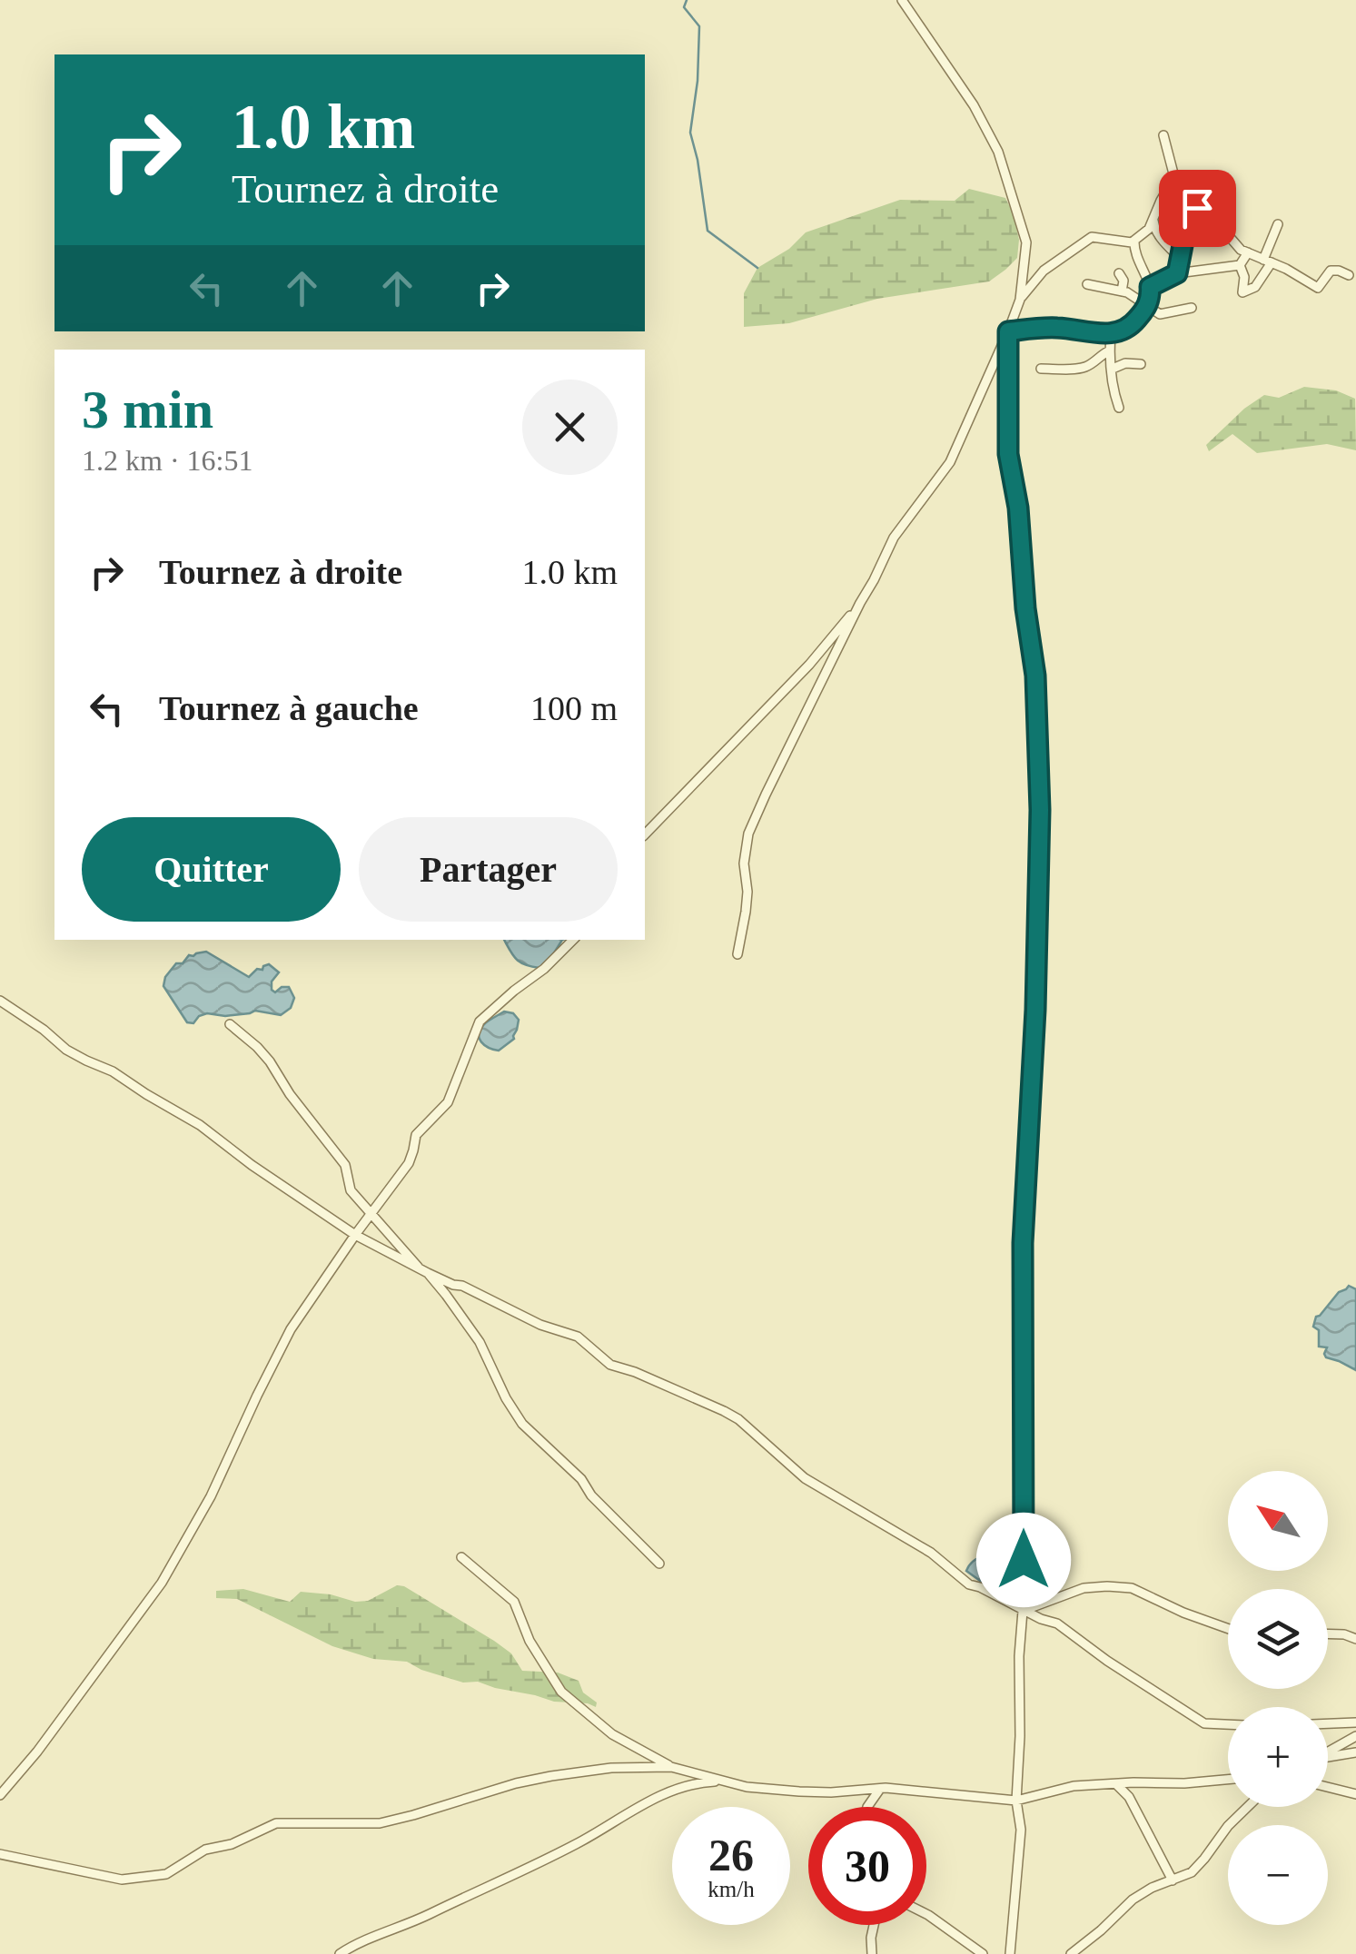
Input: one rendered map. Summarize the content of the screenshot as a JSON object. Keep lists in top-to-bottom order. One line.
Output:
{"north":"top left","page":{"turn":["1.0 km","Tournez à droite"],"heading":["3 min","1.2 km · 16:51"],"list":[{"name":"Tournez à droite","value":"1.0 km"},{"name":"Tournez à gauche","value":"100 m"}],"buttons":["Quitter","Partager"],"map_buttons":["+","−"],"speed":"26 km/h","limit":"30"}}
